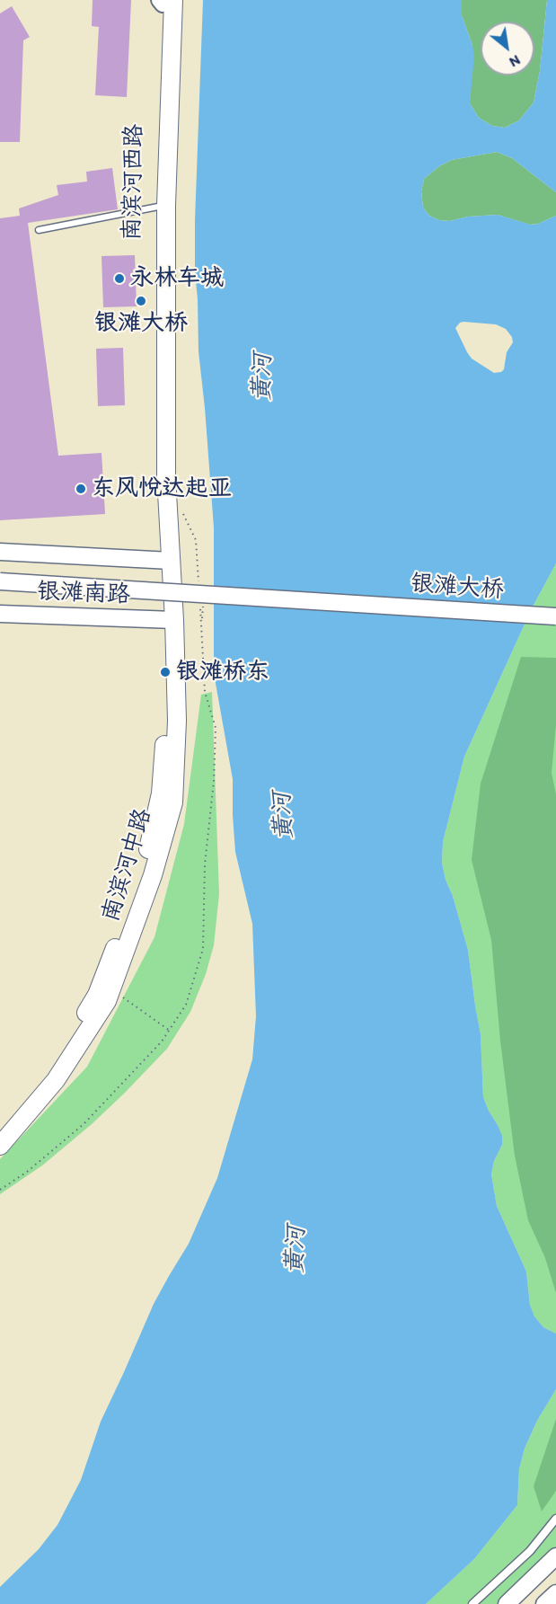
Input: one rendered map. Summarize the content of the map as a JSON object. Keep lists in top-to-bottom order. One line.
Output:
{"streets":{"highway":["南滨河西路","南滨河中路"],"main road":["银滩大桥","银滩南路"]},"crossings":[["南滨河西路","银滩南路"],["南滨河西路","南滨河中路"],["银滩南路","南滨河中路"]],"water":["黄河"],"places":["永林车城","银滩大桥","东风悦达起亚","银滩桥东"],"north":"bottom right"}
